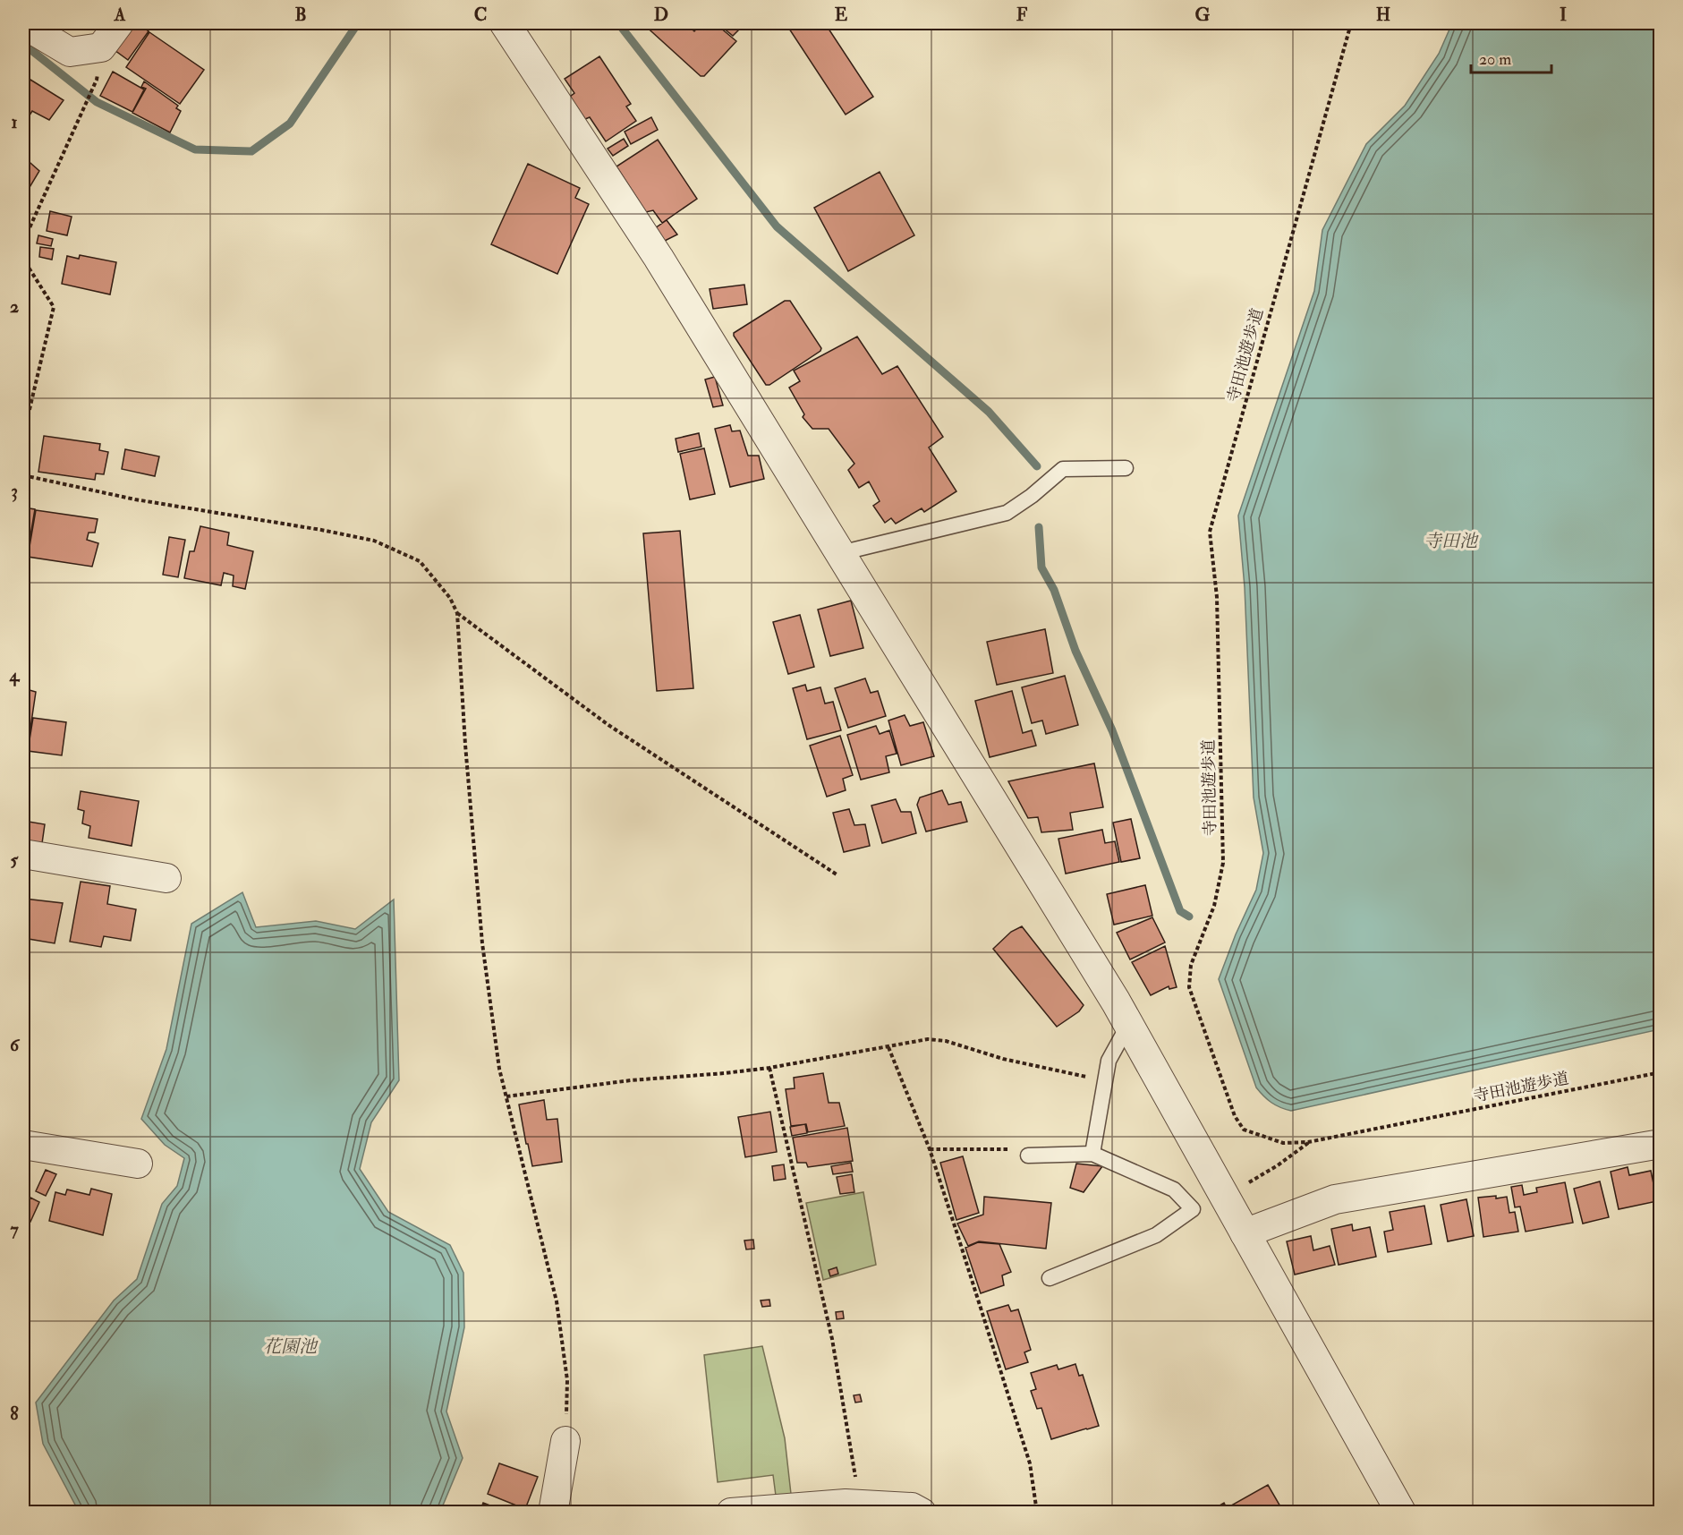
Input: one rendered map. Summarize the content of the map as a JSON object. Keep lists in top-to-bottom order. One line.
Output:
{"streets":{"path":["寺田池遊歩道"]},"water":["寺田池","花園池"],"scale_bar":"20 m","grid":{"columns":["A","B","C","D","E","F","G","H","I"],"rows":["1","2","3","4","5","6","7","8"]}}
